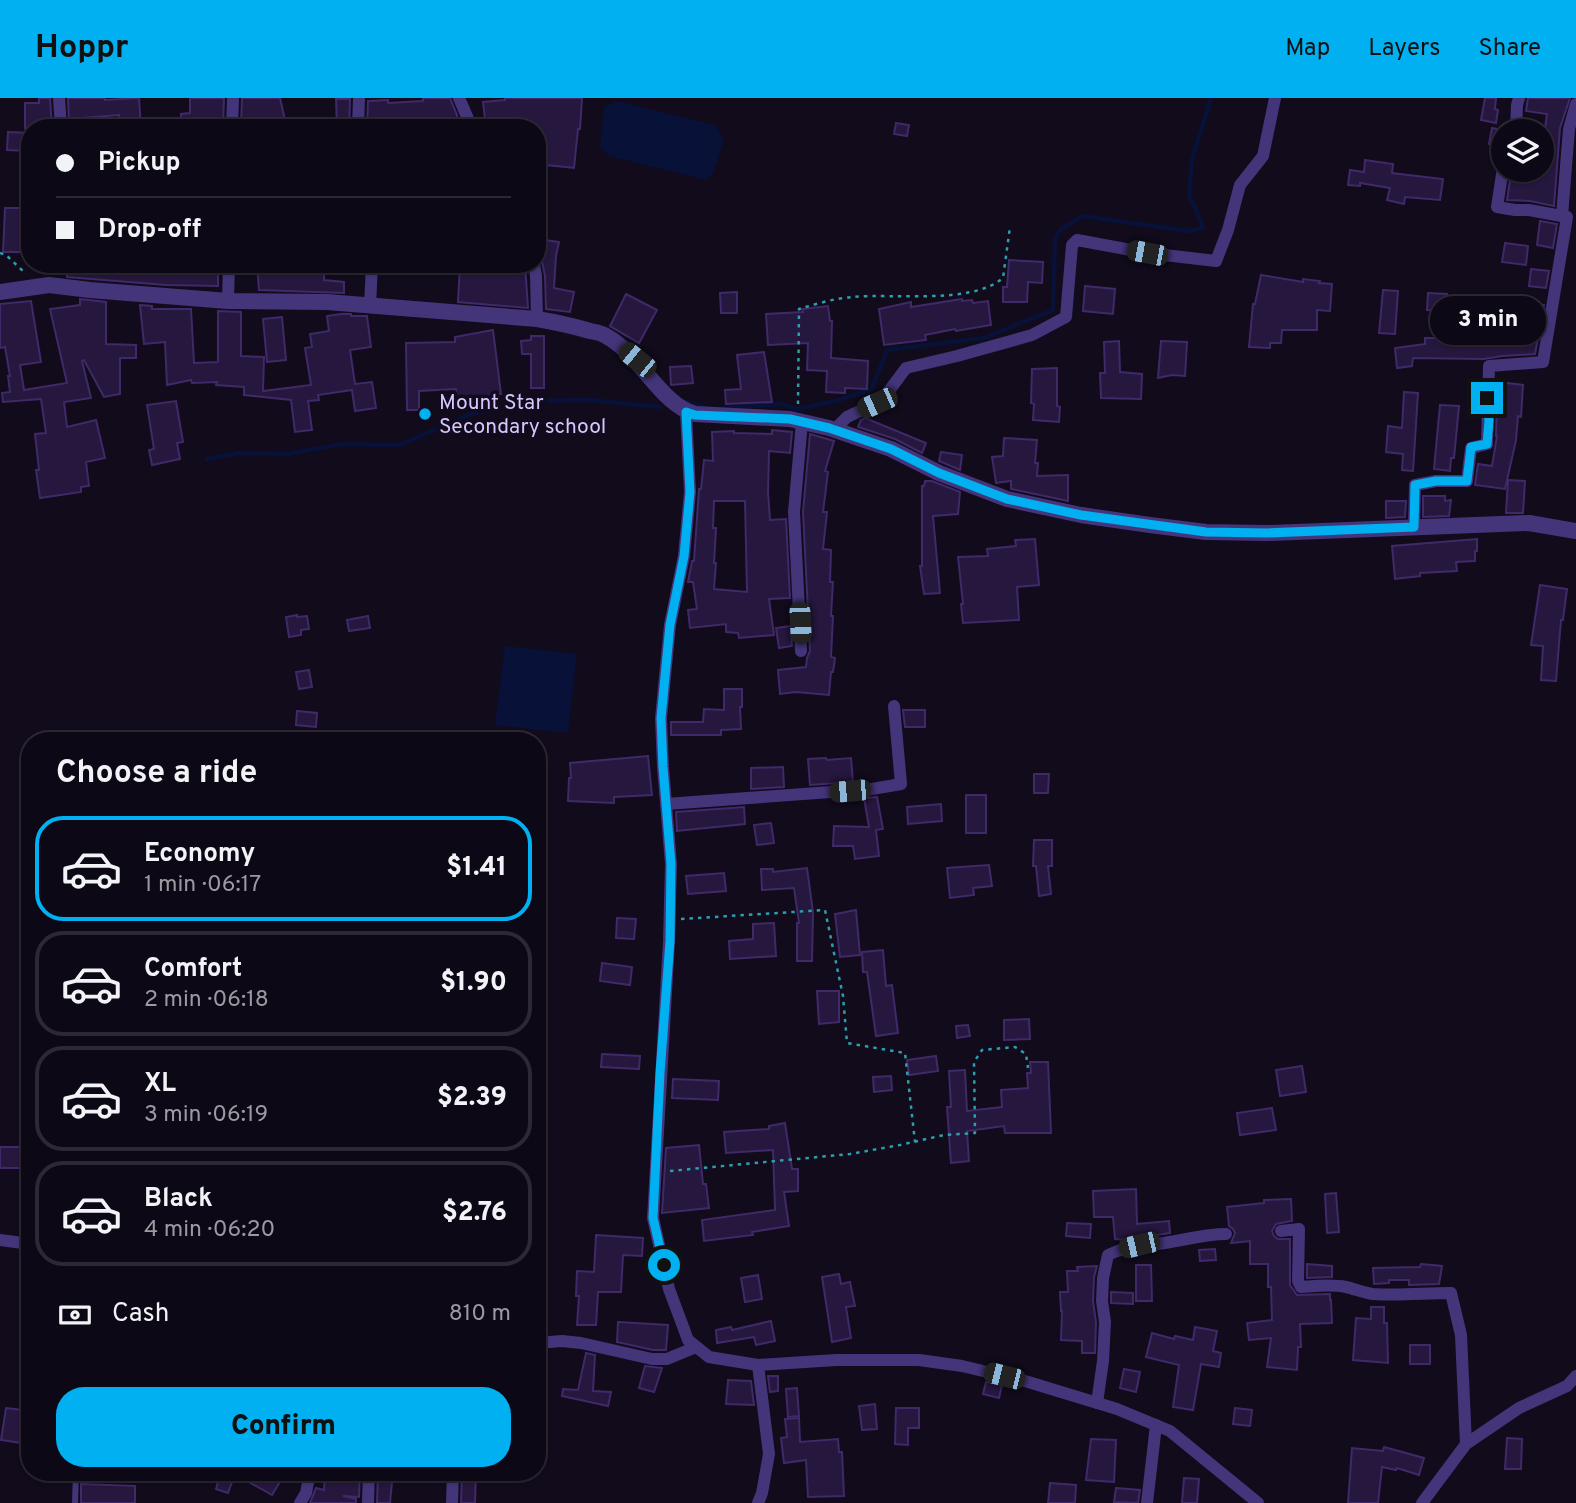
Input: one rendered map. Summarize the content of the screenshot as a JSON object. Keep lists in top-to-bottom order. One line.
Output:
{"places":["Mount Star Secondary school"],"page":{"header":"Hoppr","nav":["Map","Layers","Share"],"banner":["Pickup","Drop-off"],"bubble":"3 min","heading":"Choose a ride","list":[{"name":"Economy","note":"1 min · 06:17","value":"$1.41"},{"name":"Comfort","note":"2 min · 06:18","value":"$1.90"},{"name":"XL","note":"3 min · 06:19","value":"$2.39"},{"name":"Black","note":"4 min · 06:20","value":"$2.76"}],"pay":["Cash","810 m"],"buttons":"Confirm"}}
